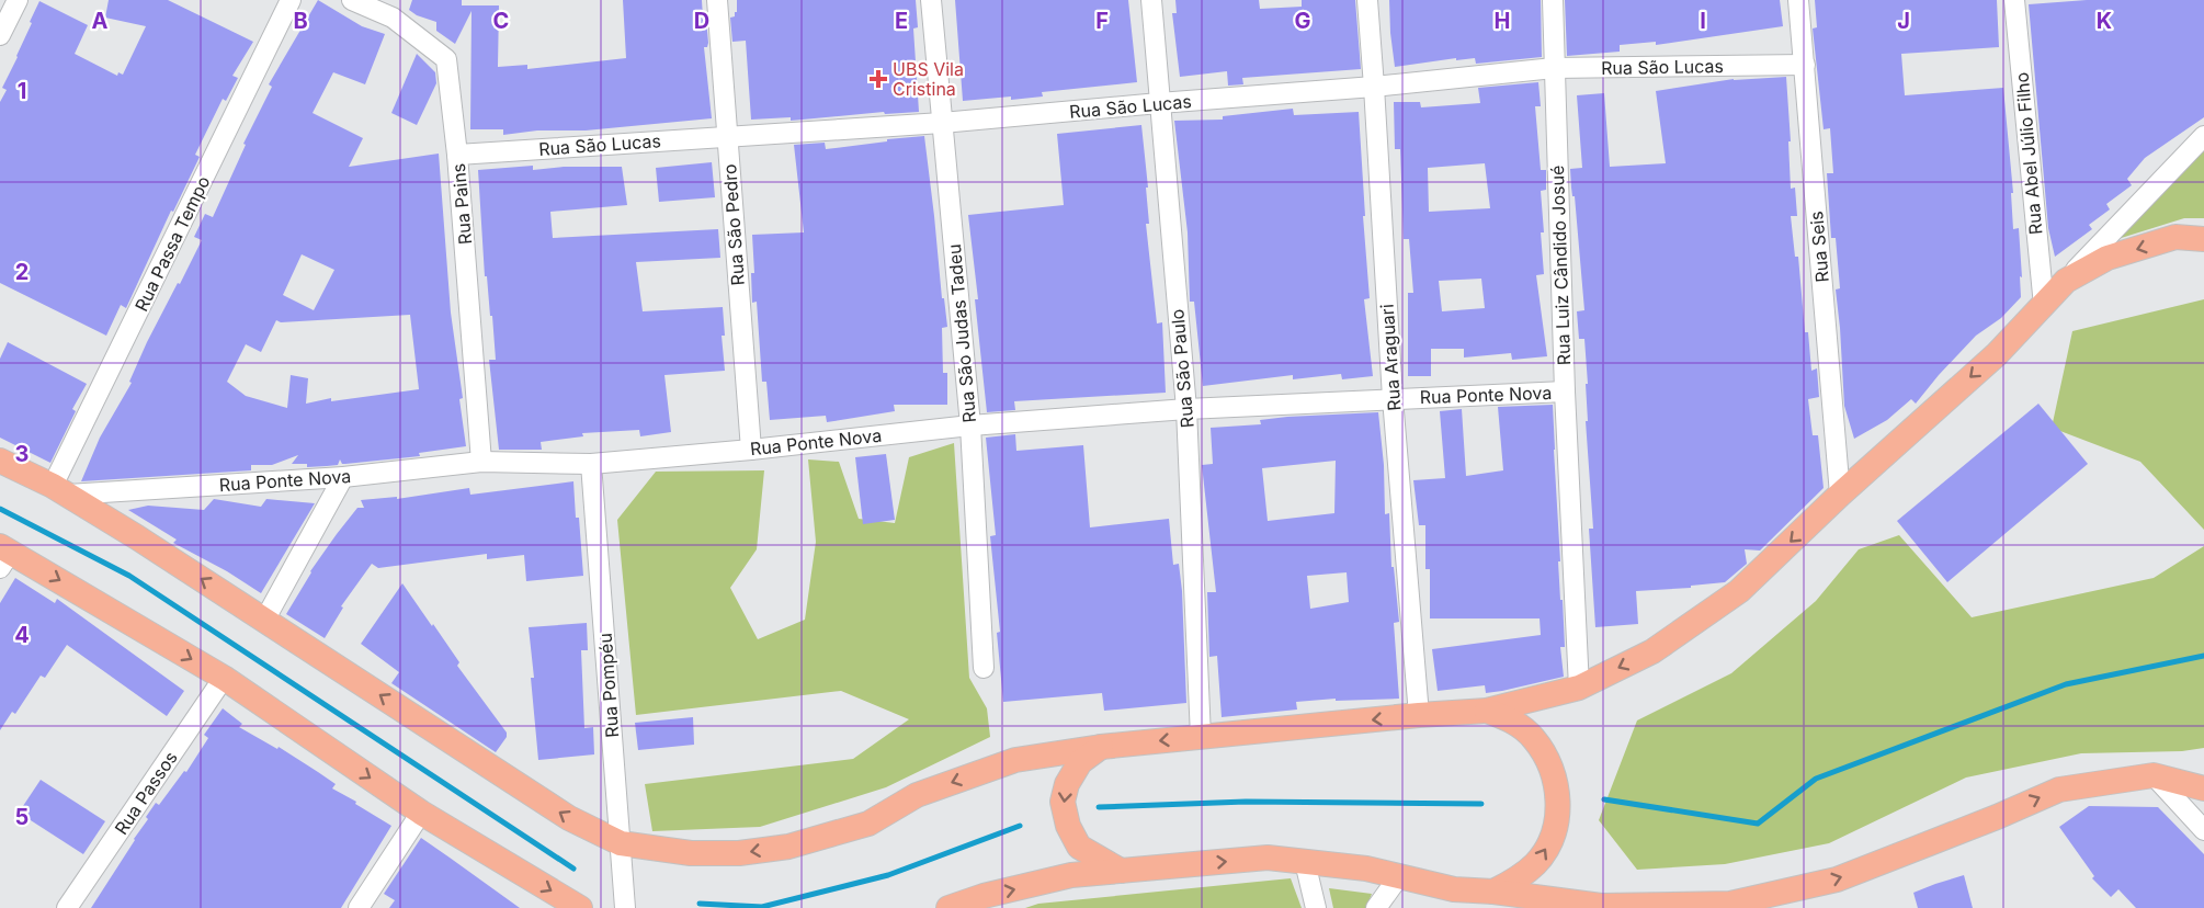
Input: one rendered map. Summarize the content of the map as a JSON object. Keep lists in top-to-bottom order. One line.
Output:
{"streets":{"street":["Rua São Lucas","Rua Abel Júlio Filho","Rua Pains","Rua São Pedro","Rua Passa Tempo","Rua Seis","Rua Luiz Cândido Josué","Rua São Judas Tadeu","Rua Araguari","Rua São Paulo","Rua Ponte Nova","Rua Pompéu","Rua Passos"]},"crossings":[["Rua São Lucas","Rua Pains"],["Rua São Lucas","Rua São Pedro"],["Rua São Lucas","Rua Seis"],["Rua São Lucas","Rua Luiz Cândido Josué"],["Rua São Lucas","Rua São Judas Tadeu"],["Rua São Lucas","Rua Araguari"],["Rua São Lucas","Rua São Paulo"],["Rua Pains","Rua Ponte Nova"],["Rua São Pedro","Rua Ponte Nova"],["Rua Passa Tempo","Rua Ponte Nova"],["Rua Luiz Cândido Josué","Rua Ponte Nova"],["Rua São Judas Tadeu","Rua Ponte Nova"],["Rua Araguari","Rua Ponte Nova"],["Rua São Paulo","Rua Ponte Nova"],["Rua Ponte Nova","Rua Pompéu"]],"places":{"health":["UBS Vila Cristina"]},"grid":{"columns":["A","B","C","D","E","F","G","H","I","J","K"],"rows":["1","2","3","4","5"]}}
